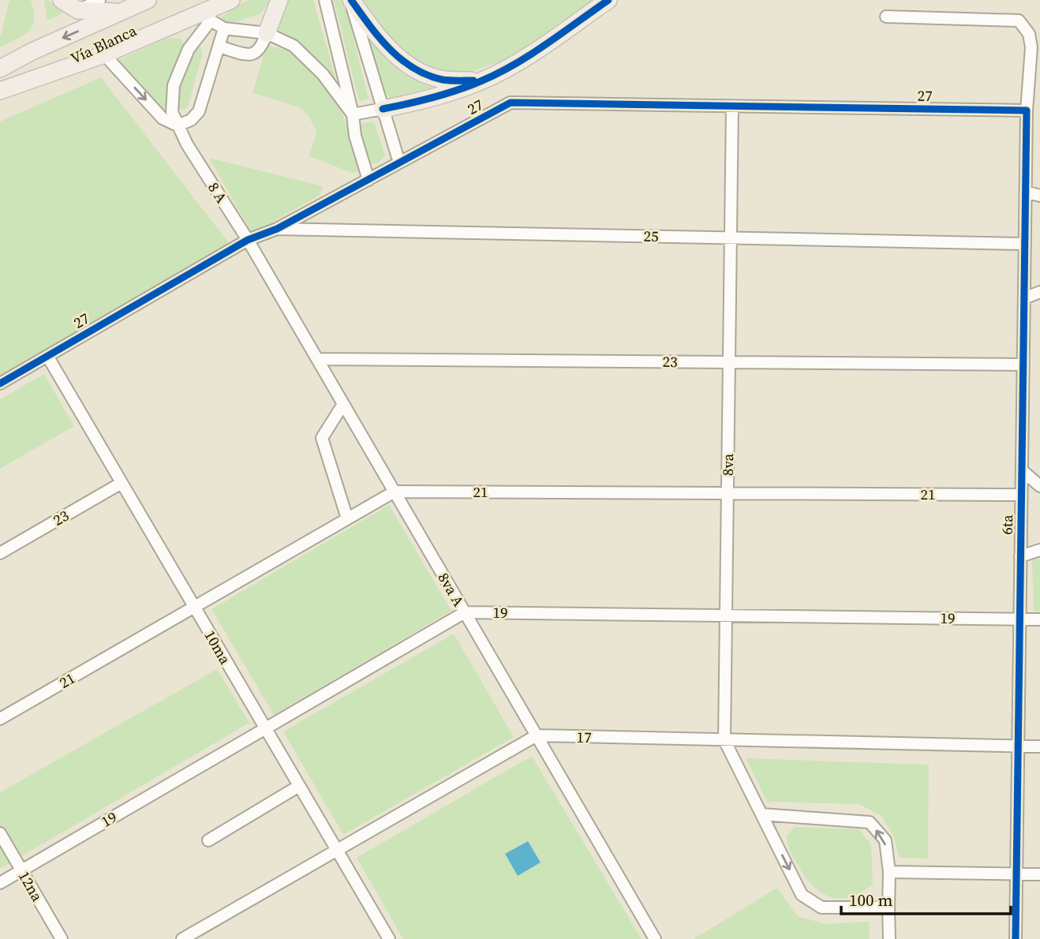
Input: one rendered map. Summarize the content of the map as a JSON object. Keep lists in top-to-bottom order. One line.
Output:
{"streets":{"highway":["Vía Blanca"],"street":["27","8 A","25","23","8va","21","6ta","8va A","19","10ma","17","12na"]},"crossings":[["27","8 A"],["27","25"],["27","8va"],["27","6ta"],["27","8va A"],["27","10ma"],["8 A","8va A"],["25","8va"],["25","6ta"],["23","8va"],["23","6ta"],["23","8va A"],["23","10ma"],["8va","21"],["8va","19"],["8va","17"],["21","6ta"],["21","8va A"],["21","10ma"],["6ta","19"],["6ta","17"],["8va A","19"],["8va A","17"],["19","10ma"],["19","12na"]],"scale_bar":"100 m"}
